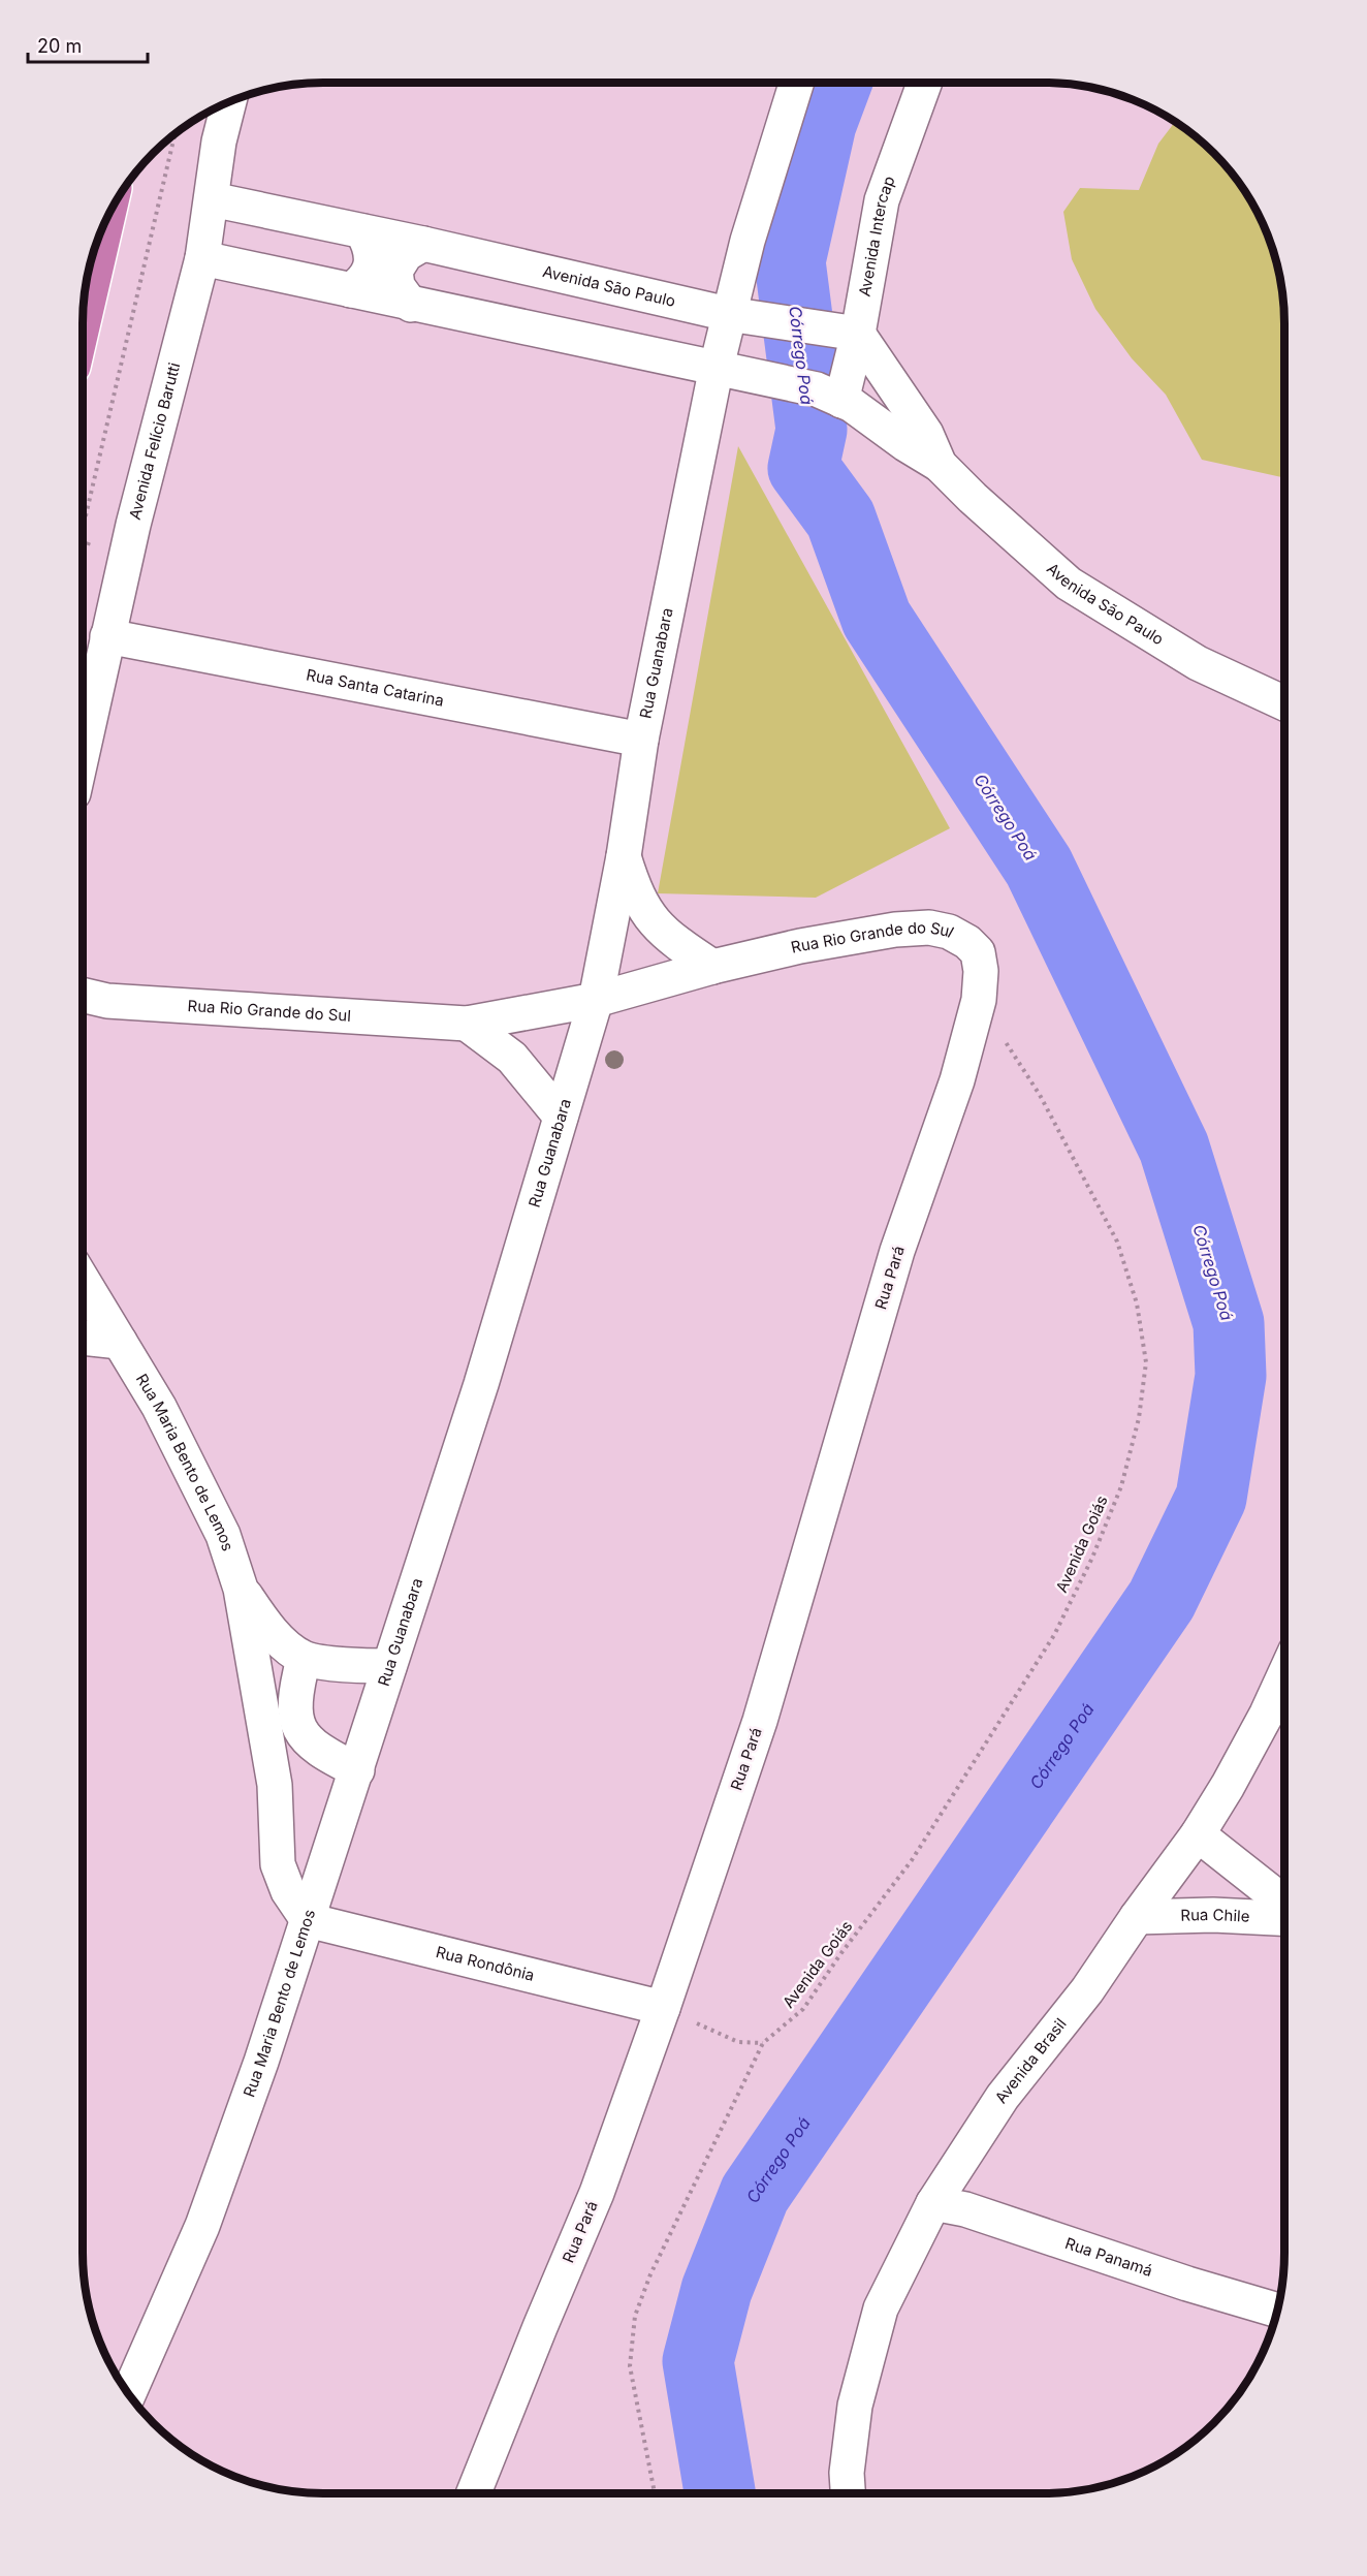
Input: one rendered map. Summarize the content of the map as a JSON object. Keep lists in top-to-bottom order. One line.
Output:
{"streets":{"street":["Avenida Intercap","Avenida São Paulo","Avenida Felício Barutti","Rua Guanabara","Rua Santa Catarina","Rua Rio Grande do Sul","Rua Pará","Rua Maria Bento de Lemos","Rua Chile","Rua Rondônia","Avenida Brasil","Rua Panamá"],"path":["Avenida Goiás"]},"crossings":[["Avenida Intercap","Avenida São Paulo"],["Avenida São Paulo","Avenida Felício Barutti"],["Avenida São Paulo","Rua Guanabara"],["Avenida Felício Barutti","Rua Santa Catarina"],["Rua Guanabara","Rua Santa Catarina"],["Rua Guanabara","Rua Rio Grande do Sul"],["Rua Guanabara","Rua Maria Bento de Lemos"],["Rua Guanabara","Rua Rondônia"],["Rua Rio Grande do Sul","Rua Pará"],["Rua Rio Grande do Sul","Avenida Goiás"],["Rua Pará","Avenida Goiás"],["Rua Pará","Rua Rondônia"],["Rua Maria Bento de Lemos","Rua Rondônia"],["Rua Chile","Avenida Brasil"],["Avenida Brasil","Rua Panamá"]],"water":["Córrego Poá"],"scale_bar":"20 m"}
